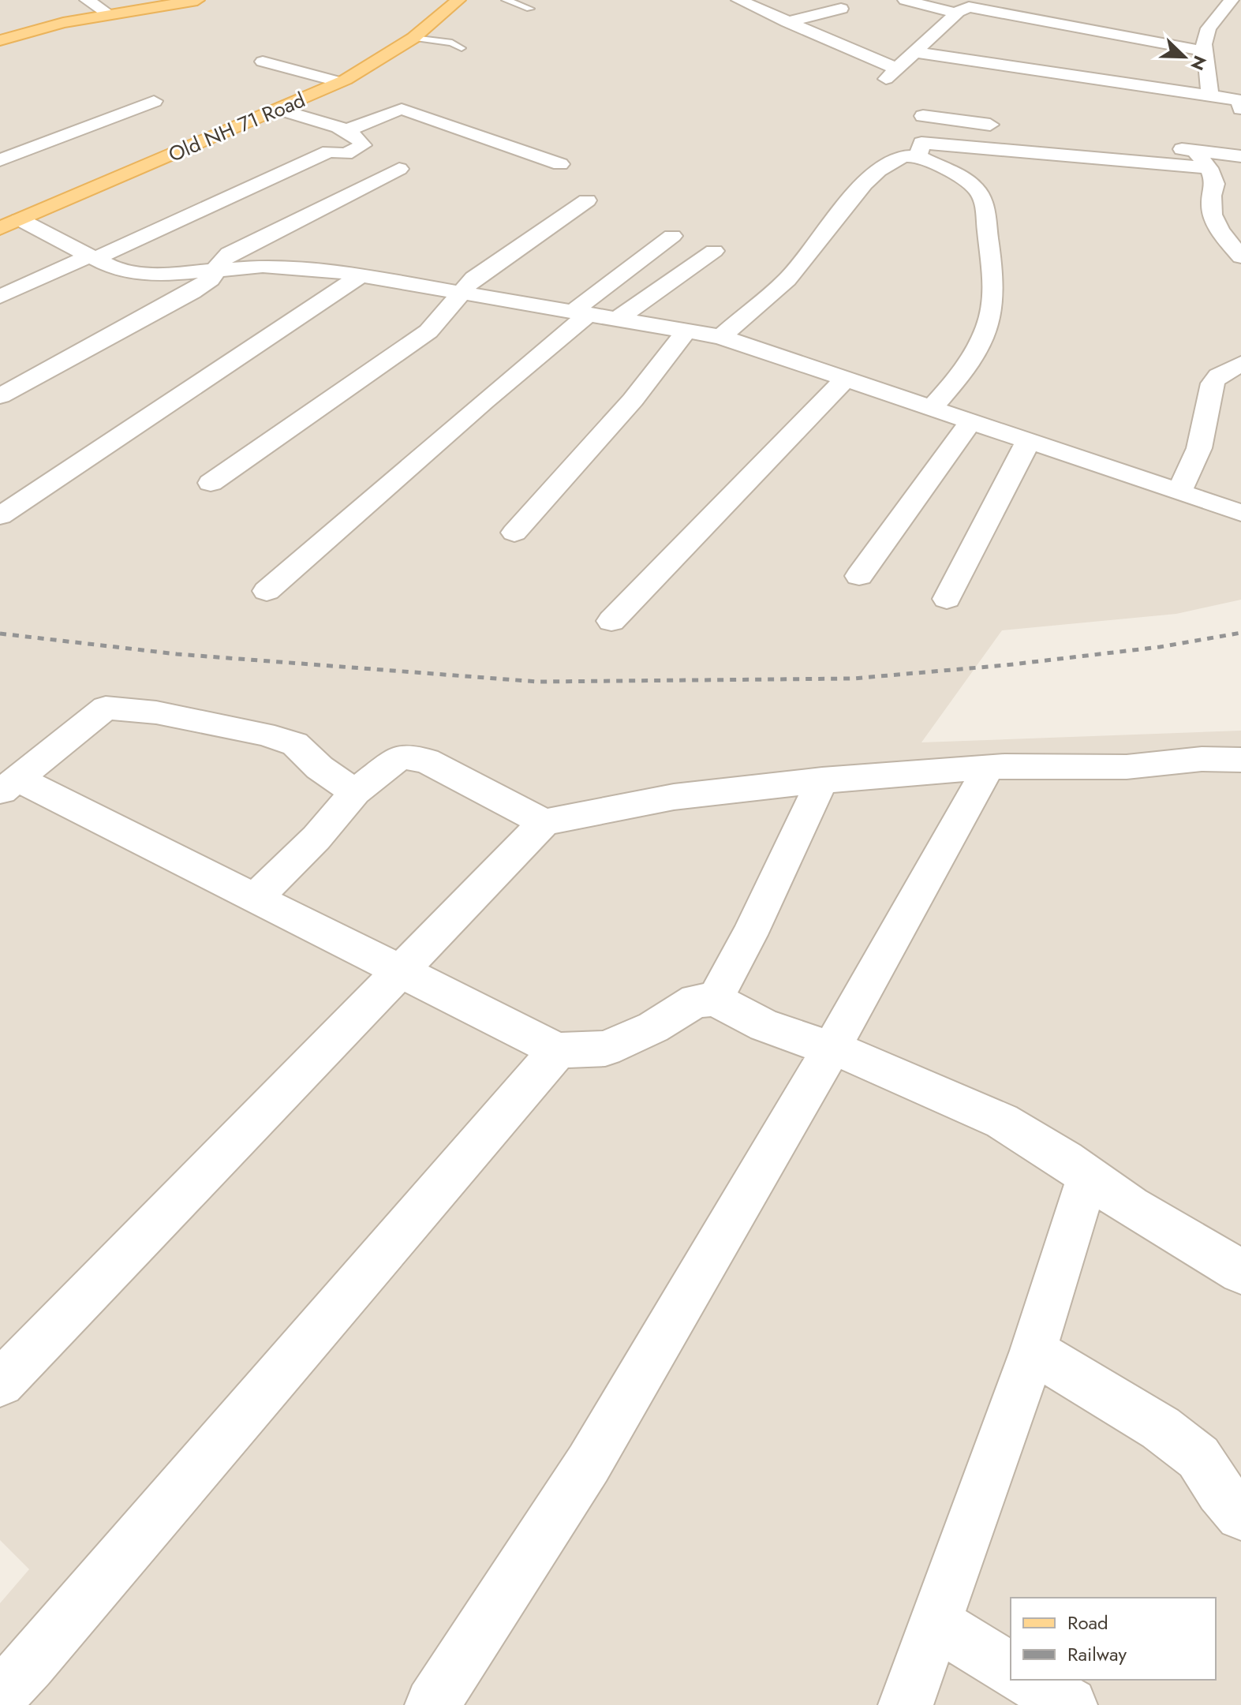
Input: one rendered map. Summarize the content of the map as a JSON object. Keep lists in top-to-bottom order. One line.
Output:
{"streets":{"main road":["Old NH 71 Road"]},"legend":["Road","Railway"],"north":"bottom right"}
